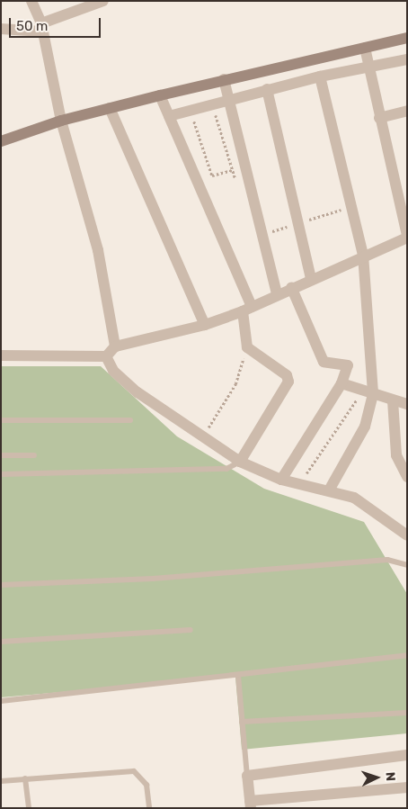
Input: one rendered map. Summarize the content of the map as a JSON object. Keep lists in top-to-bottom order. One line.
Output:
{"scale_bar":"50 m","north":"right"}
